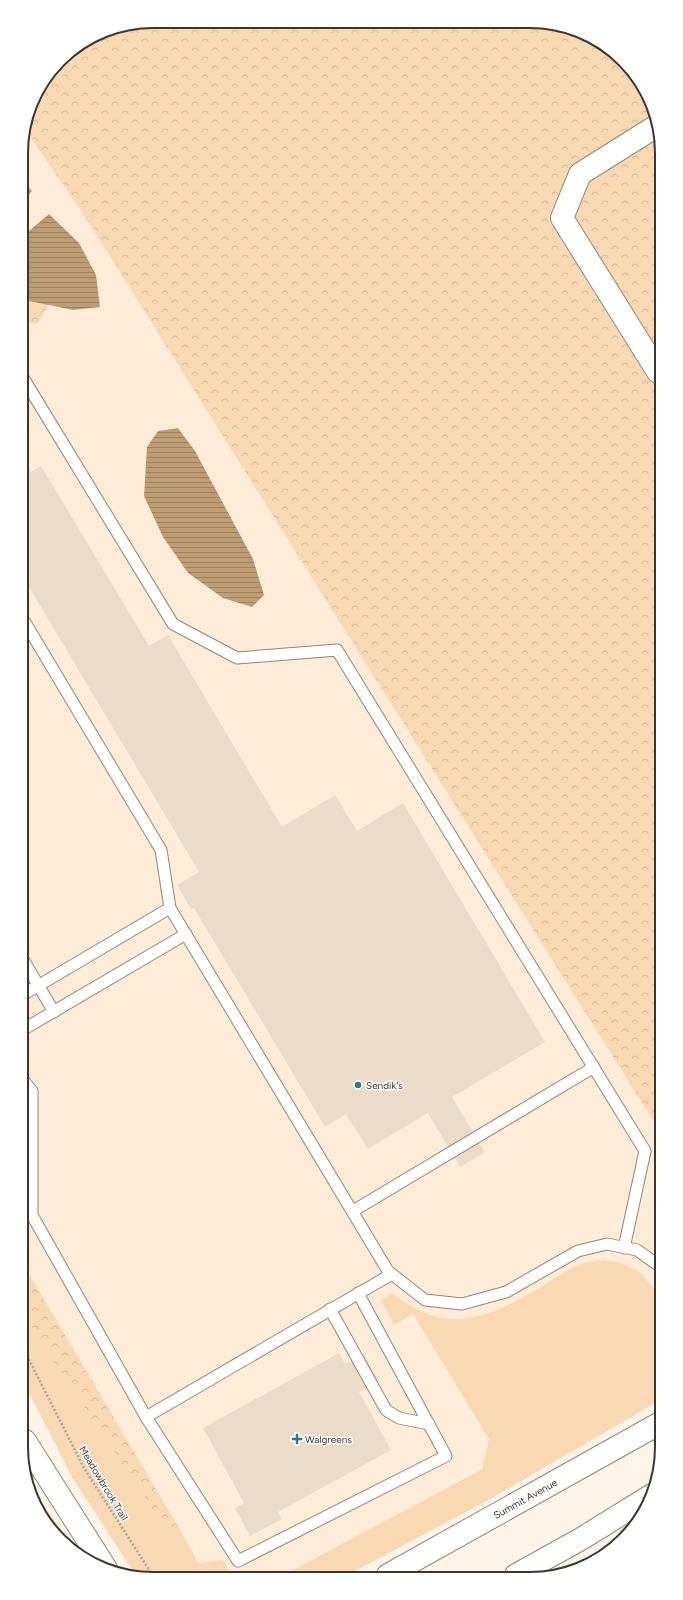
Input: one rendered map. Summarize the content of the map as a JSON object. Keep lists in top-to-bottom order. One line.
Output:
{"streets":{"main road":["Summit Avenue"],"path":["Meadowbrook Trail"]},"places":{"other":["Sendik's"],"health":["Walgreens"]}}
